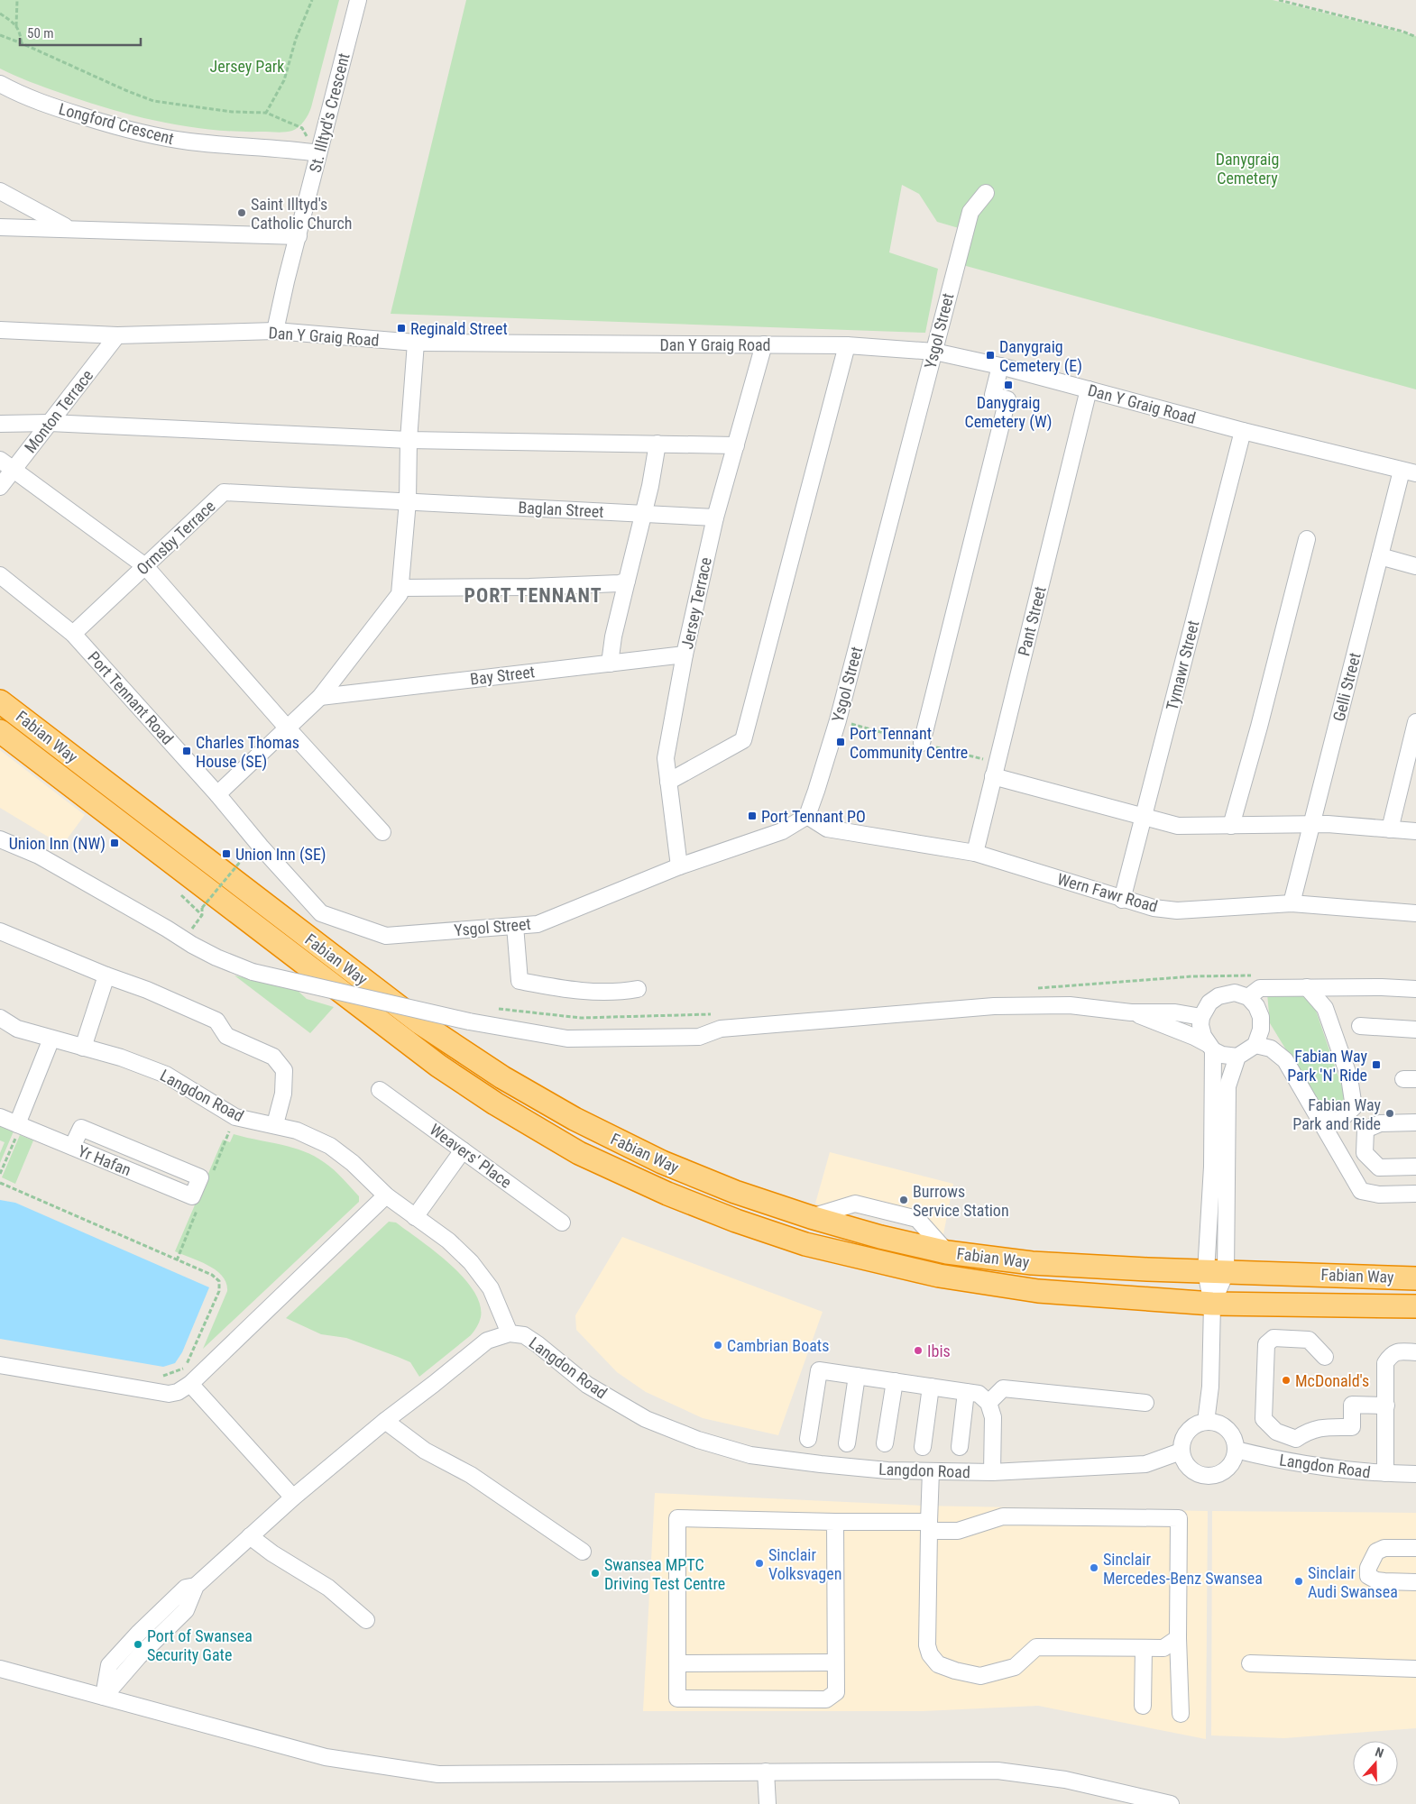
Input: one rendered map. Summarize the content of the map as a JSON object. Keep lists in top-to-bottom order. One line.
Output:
{"streets":{"highway":["Fabian Way"],"street":["St. Illtyd's Crescent","Longford Crescent","Ysgol Street","Dan Y Graig Road","Monton Terrace","Baglan Street","Ormsby Terrace","Jersey Terrace","Pant Street","Tymawr Street","Bay Street","Gelli Street","Port Tennant Road","Wern Fawr Road","Langdon Road","Weavers' Place","Yr Hafan"]},"crossings":[["St. Illtyd's Crescent","Longford Crescent"],["St. Illtyd's Crescent","Dan Y Graig Road"],["Ysgol Street","Dan Y Graig Road"],["Ysgol Street","Jersey Terrace"],["Ysgol Street","Port Tennant Road"],["Ysgol Street","Wern Fawr Road"],["Dan Y Graig Road","Monton Terrace"],["Dan Y Graig Road","Jersey Terrace"],["Dan Y Graig Road","Pant Street"],["Dan Y Graig Road","Tymawr Street"],["Dan Y Graig Road","Gelli Street"],["Baglan Street","Ormsby Terrace"],["Baglan Street","Jersey Terrace"],["Ormsby Terrace","Port Tennant Road"],["Jersey Terrace","Bay Street"],["Pant Street","Wern Fawr Road"],["Tymawr Street","Wern Fawr Road"],["Gelli Street","Wern Fawr Road"]],"districts":["PORT TENNANT"],"parks":["Jersey Park","Danygraig Cemetery"],"places":{"other":["Saint Illtyd's Catholic Church","Fabian Way Park and Ride","Burrows Service Station","Cambrian Boats","Ibis","McDonald's","Sinclair Volksvagen","Sinclair Mercedes-Benz Swansea","Swansea MPTC Driving Test Centre","Sinclair Audi Swansea","Port of Swansea Security Gate"],"transit":["Reginald Street","Danygraig Cemetery (E)","Danygraig Cemetery (W)","Port Tennant Community Centre","Charles Thomas House (SE)","Port Tennant PO","Union Inn (NW)","Union Inn (SE)","Fabian Way Park 'N' Ride"]},"scale_bar":"50 m","north":"top"}
